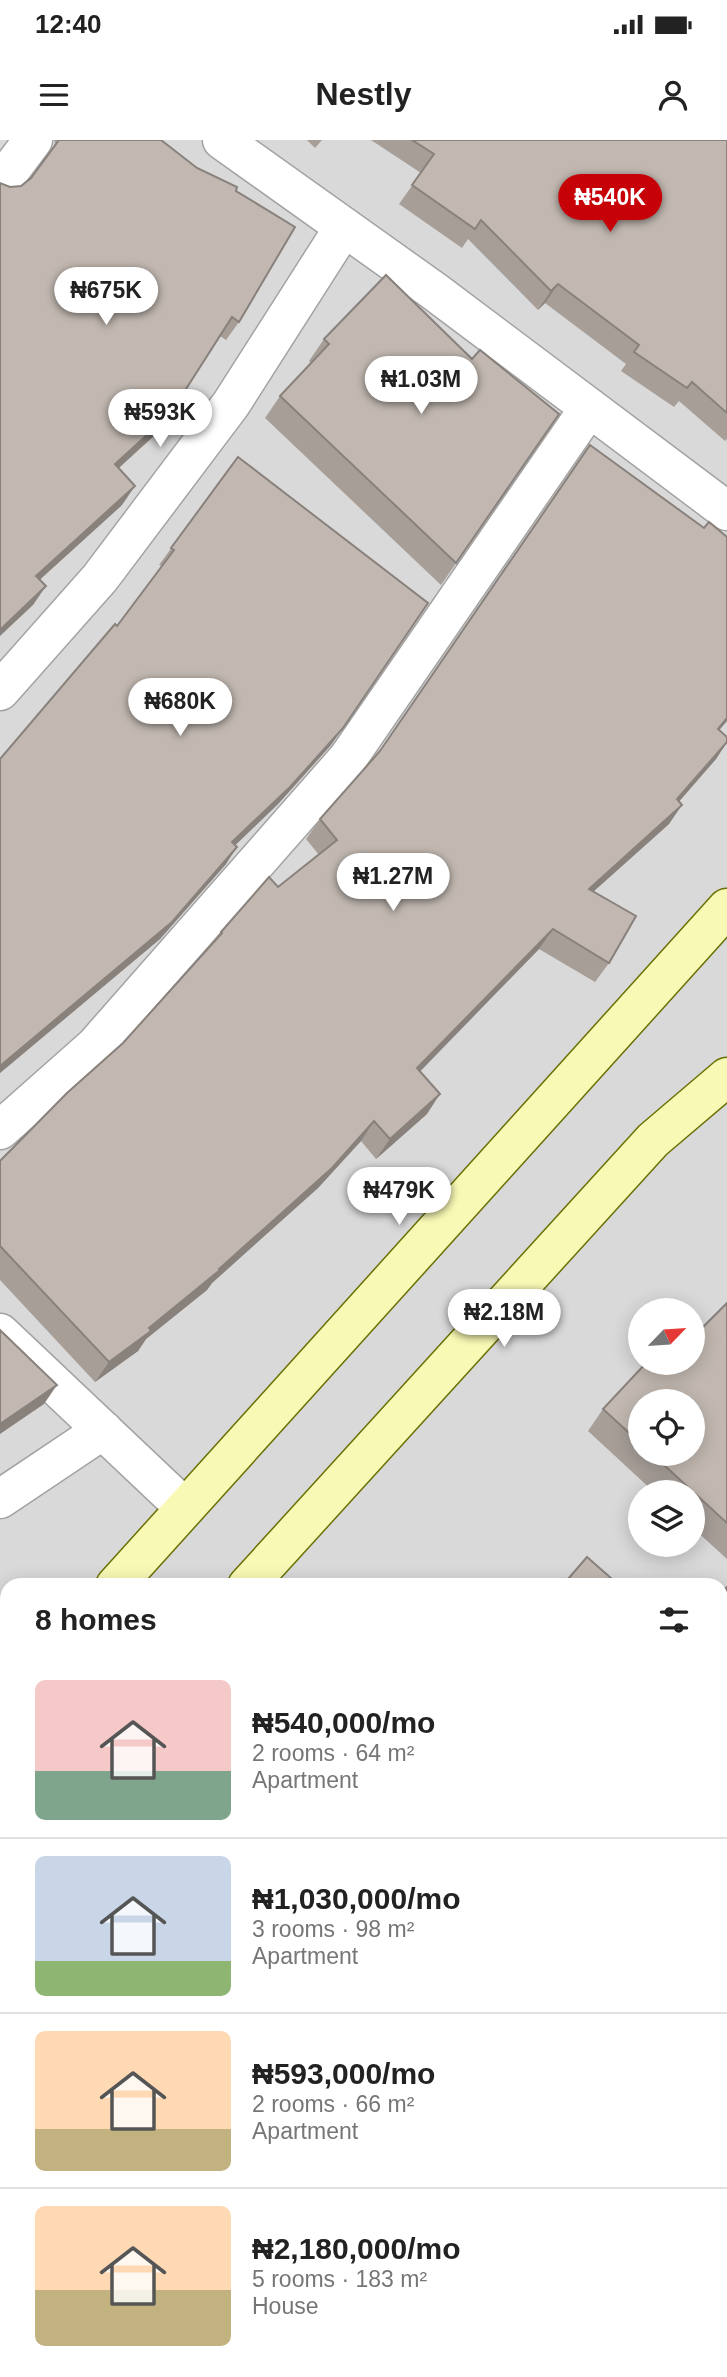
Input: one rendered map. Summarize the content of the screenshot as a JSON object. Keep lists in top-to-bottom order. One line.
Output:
{"north":"top right","page":{"status":"12:40","header":"Nestly","price":["₦540K","₦675K","₦1.03M","₦593K","₦680K","₦1.27M","₦479K","₦2.18M"],"heading":"8 homes","list":[{"name":"₦540,000/mo","note":"2 rooms · 64 m² · Apartment"},{"name":"₦1,030,000/mo","note":"3 rooms · 98 m² · Apartment"},{"name":"₦593,000/mo","note":"2 rooms · 66 m² · Apartment"},{"name":"₦2,180,000/mo","note":"5 rooms · 183 m² · House"}]}}
